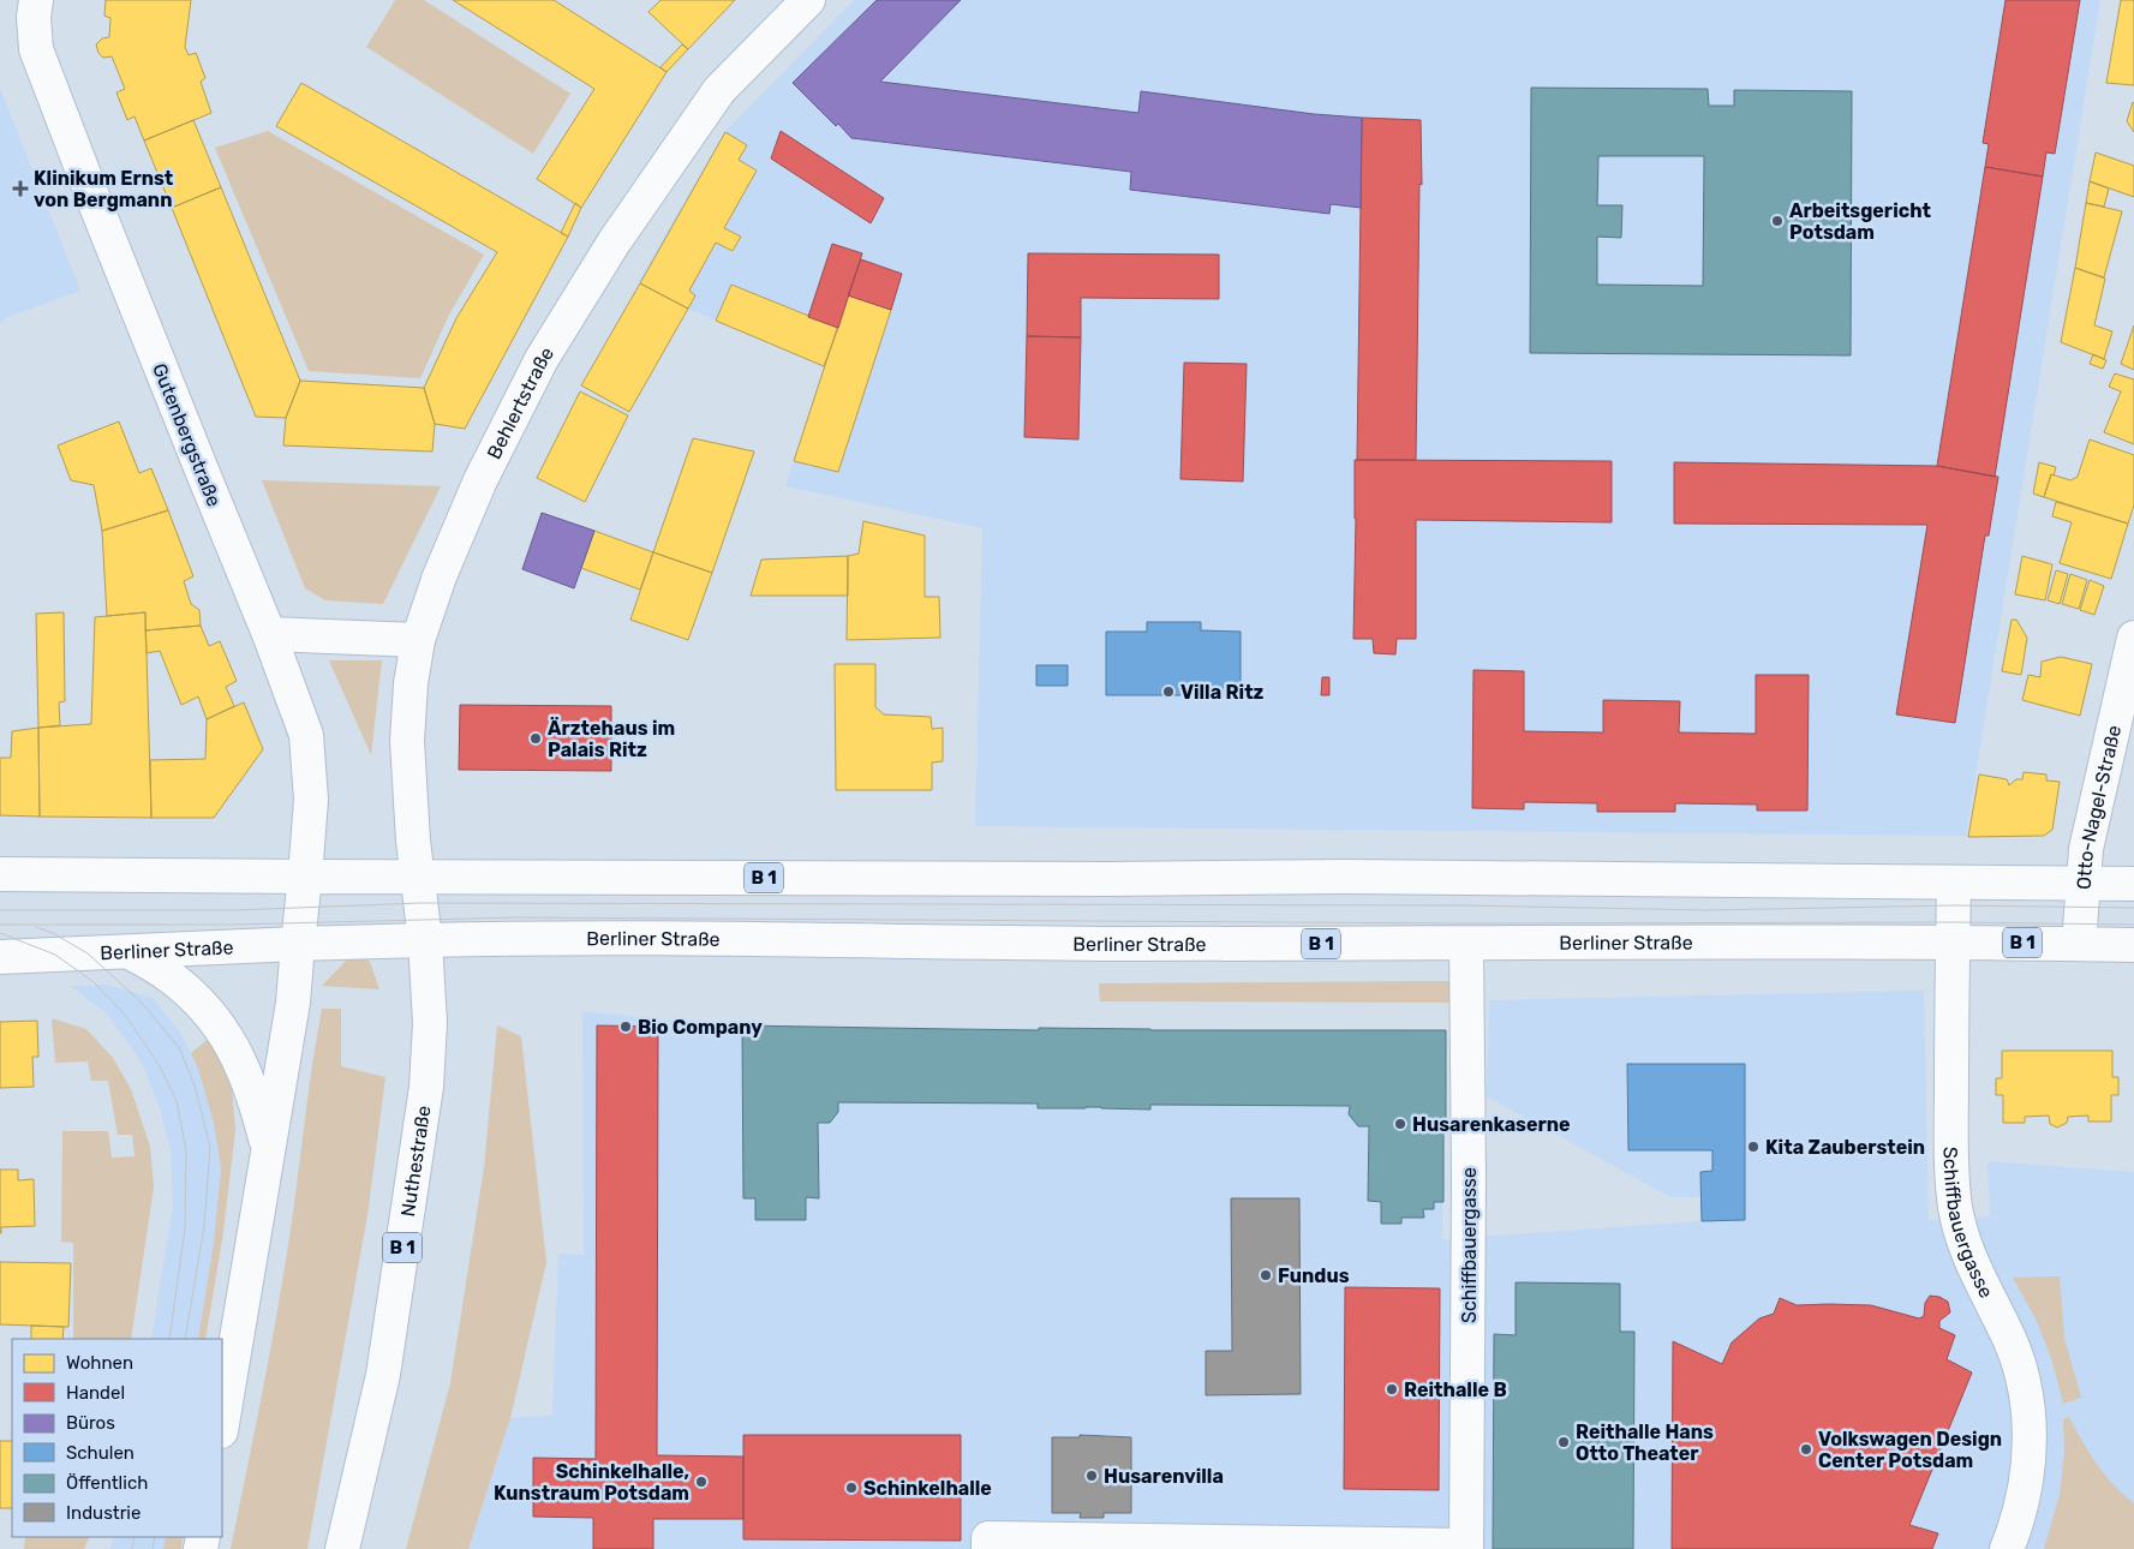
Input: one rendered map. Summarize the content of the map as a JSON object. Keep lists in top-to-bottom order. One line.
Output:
{"streets":{"main road":["Behlertstraße","Gutenbergstraße","Otto-Nagel-Straße","B 1","Berliner Straße","Nuthestraße","Schiffbauergasse"]},"crossings":[["Behlertstraße","B 1"],["Behlertstraße","Nuthestraße"],["Gutenbergstraße","B 1"],["Otto-Nagel-Straße","B 1"],["Otto-Nagel-Straße","Berliner Straße"],["B 1","Nuthestraße"],["B 1","Schiffbauergasse"],["Berliner Straße","Nuthestraße"],["Berliner Straße","Schiffbauergasse"]],"places":{"health":["Klinikum Ernst von Bergmann"],"other":["Arbeitsgericht Potsdam","Villa Ritz","Ärztehaus im Palais Ritz","Bio Company","Husarenkaserne","Kita Zauberstein","Fundus","Reithalle B","Reithalle Hans Otto Theater","Volkswagen Design Center Potsdam","Husarenvilla","Schinkelhalle, Kunstraum Potsdam","Schinkelhalle"]},"legend":["Wohnen","Handel","Büros","Schulen","Öffentlich","Industrie"]}
